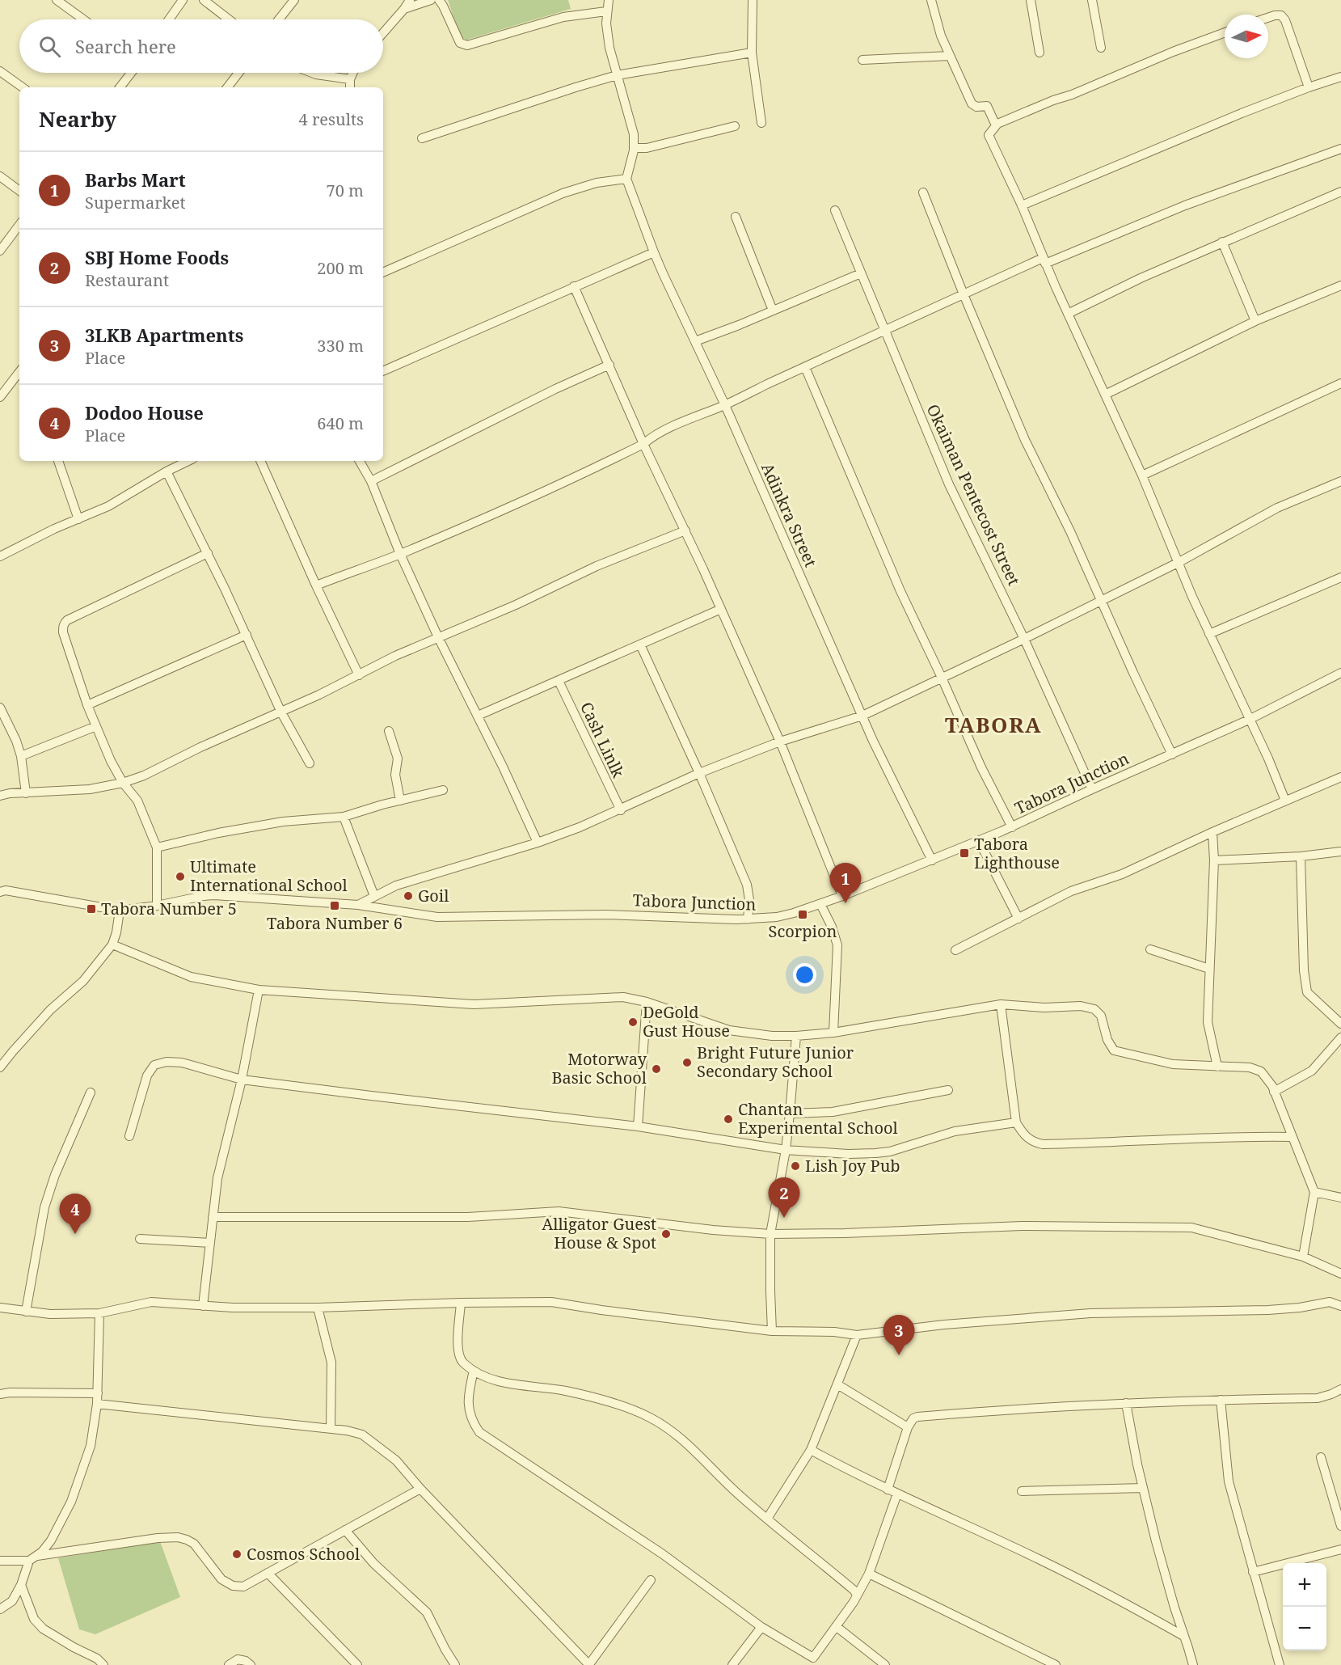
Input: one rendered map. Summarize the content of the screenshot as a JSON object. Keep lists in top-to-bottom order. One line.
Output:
{"streets":{"street":["Okaiman Pentecost Street","Adinkra Street","Cash Linlk","Tabora Junction"]},"crossings":[["Okaiman Pentecost Street","Tabora Junction"],["Adinkra Street","Tabora Junction"]],"districts":["TABORA"],"places":{"transit":["Tabora Lighthouse","Tabora Number 6","Tabora Number 5","Scorpion"],"other":["Ultimate International School","Goil","DeGold Gust House","Bright Future Junior Secondary School","Motorway Basic School","Chantan Experimental School","Lish Joy Pub","Alligator Guest House & Spot","Cosmos School"]},"north":"right","page":{"search":"Search here","heading":["Nearby","4 results"],"list":[{"mark":"1","name":"Barbs Mart","note":"Supermarket","value":"70 m"},{"mark":"2","name":"SBJ Home Foods","note":"Restaurant","value":"200 m"},{"mark":"3","name":"3LKB Apartments","note":"Place","value":"330 m"},{"mark":"4","name":"Dodoo House","note":"Place","value":"640 m"}],"pins":["1","2","4","3"],"map_buttons":["+","−"]}}
